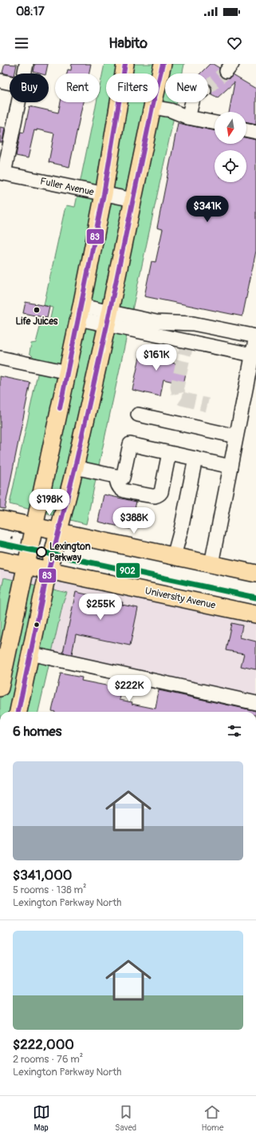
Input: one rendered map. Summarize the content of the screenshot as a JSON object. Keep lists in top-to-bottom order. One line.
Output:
{"streets":{"main road":["University Avenue"],"street":["Fuller Avenue"]},"places":["Life Juices","Lexington Parkway"],"lines":["transit line 83","transit line 902"],"north":"bottom","page":{"status":"08:17","header":"Habito","chip":["Buy","Rent","Filters","New"],"price":["$341K","$161K","$198K","$388K","$255K","$222K"],"heading":"6 homes","list":[{"name":"$341,000","note":"5 rooms · 138 m² · Lexington Parkway North"},{"name":"$222,000","note":"2 rooms · 76 m² · Lexington Parkway North"}],"tabs":["Map","Saved","Home"]}}
